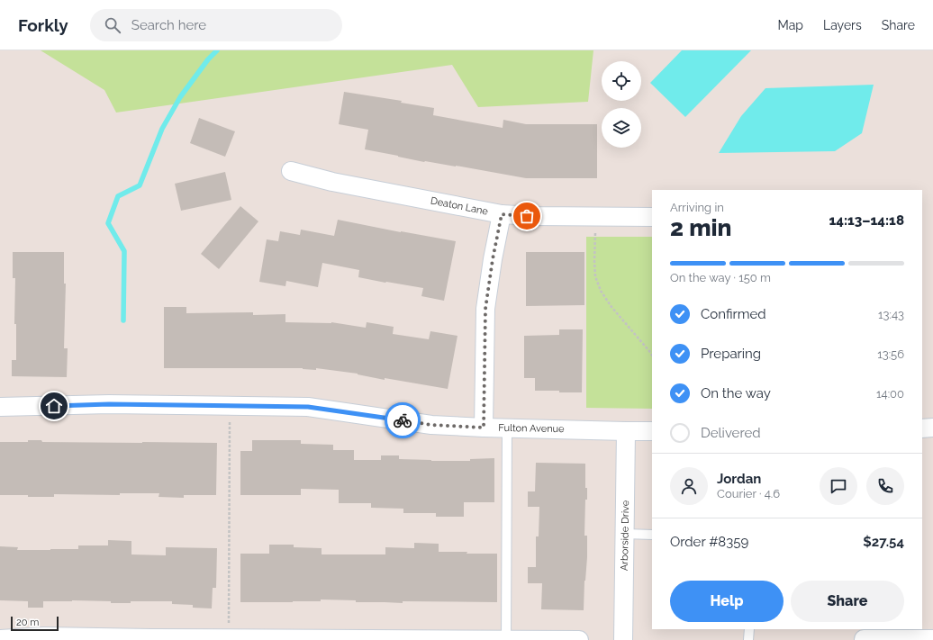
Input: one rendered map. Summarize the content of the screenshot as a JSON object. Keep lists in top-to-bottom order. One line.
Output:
{"streets":{"street":["Deaton Lane","Fulton Avenue","Arborside Drive"]},"crossings":[["Fulton Avenue","Arborside Drive"]],"scale_bar":"20 m","page":{"header":"Forkly","search":"Search here","nav":["Map","Layers","Share"],"heading":["2 min","Arriving in","14:13–14:18"],"panel":["Jordan","Courier · 4.6","Order #8359","$27.54"],"bar":"On the way · 150 m","list":[["Confirmed","13:43"],["Preparing","13:56"],["On the way","14:00"],"Delivered"],"buttons":["Help","Share"],"scale":"20 m"}}
